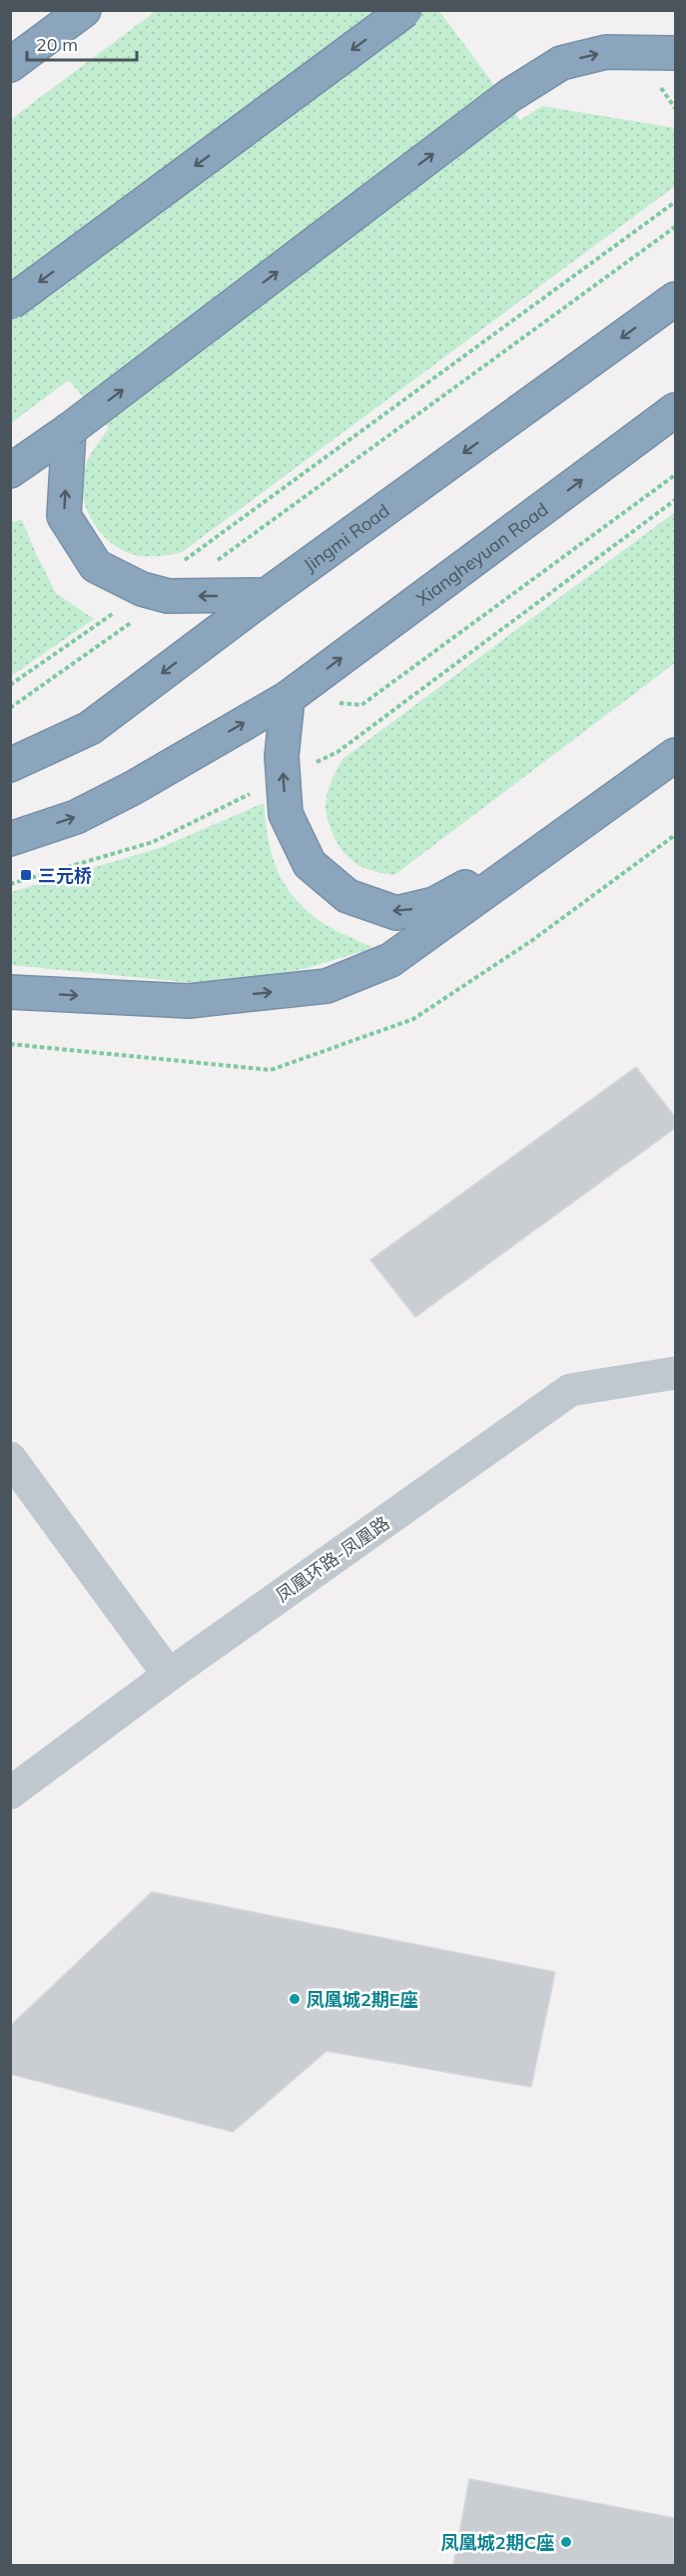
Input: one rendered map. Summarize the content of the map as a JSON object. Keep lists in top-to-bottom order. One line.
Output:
{"streets":{"highway":["Jingmi Road","Xiangheyuan Road"],"street":["凤凰环路-凤凰路"]},"places":{"transit":["三元桥"],"other":["凤凰城2期E座","凤凰城2期C座"]},"scale_bar":"20 m"}
